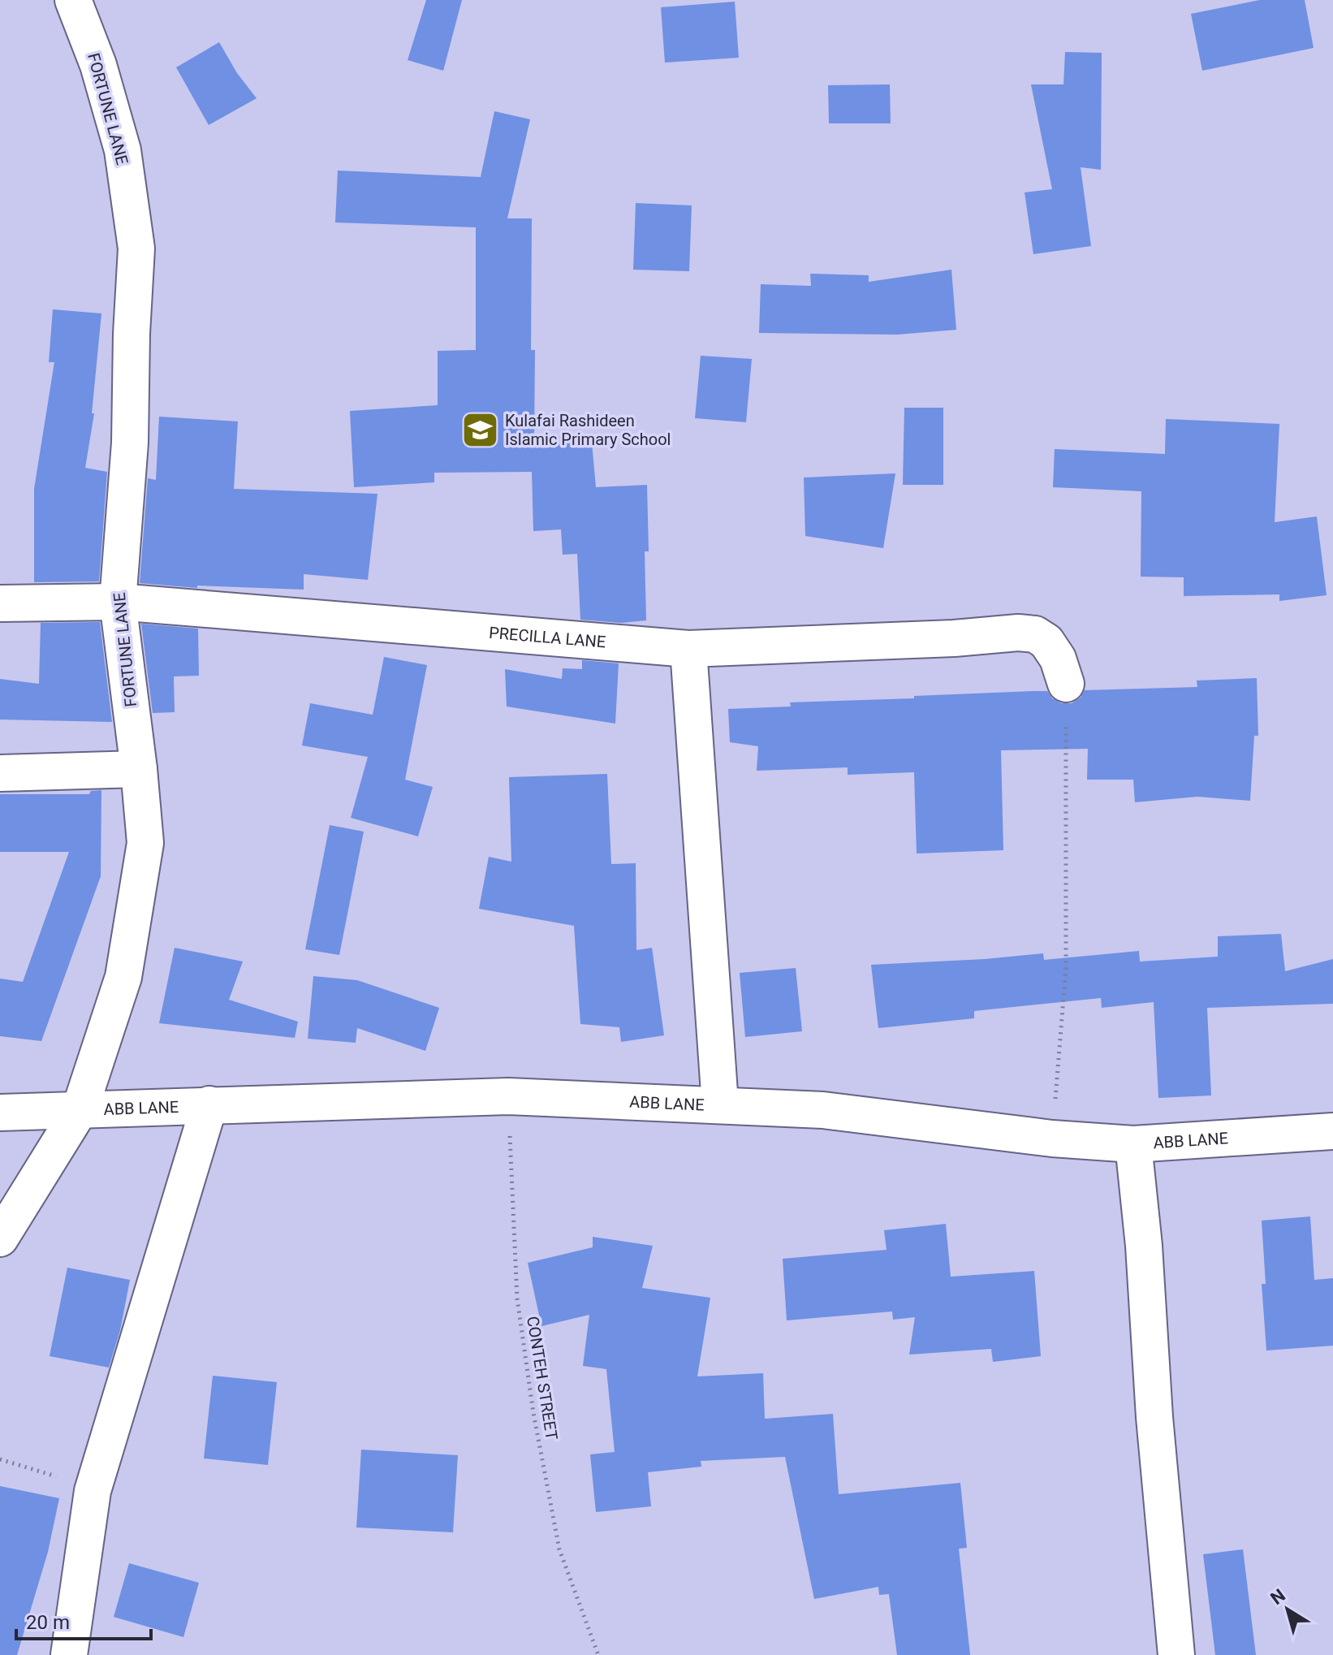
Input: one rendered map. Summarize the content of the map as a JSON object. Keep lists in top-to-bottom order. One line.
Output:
{"streets":{"street":["FORTUNE LANE","PRECILLA LANE","ABB LANE"],"path":["CONTEH STREET"]},"crossings":[["FORTUNE LANE","PRECILLA LANE"],["FORTUNE LANE","ABB LANE"],["ABB LANE","CONTEH STREET"]],"places":{"school or university":["Kulafai Rashideen Islamic Primary School"]},"scale_bar":"20 m","north":"top left"}
